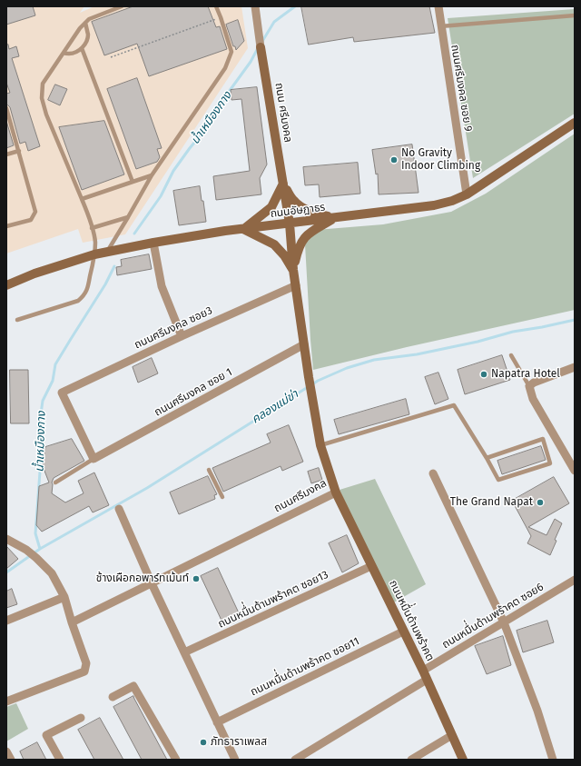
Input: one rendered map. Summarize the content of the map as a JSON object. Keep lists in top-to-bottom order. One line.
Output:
{"streets":{"street":["ถนนศรีมงคล ซอย 9","ถนน ศรีมงคล","ถนนอัษฎาธร","ถนนศรีมงคล ซอย3","ถนนศรีมงคล ซอย 1","ถนนศรีมงคล","ถนนหมื่่นด้ามพร้าคต ซอย13","ถนนหมื่่นด้ามพร้าคต ซอย6","ถนนหมื่่นด้ามพร้าคต","ถนนหมื่่นด้ามพร้าคต ซอย11"]},"crossings":[["ถนนศรีมงคล ซอย 9","ถนนอัษฎาธร"],["ถนน ศรีมงคล","ถนนอัษฎาธร"],["ถนน ศรีมงคล","ถนนศรีมงคล"],["ถนนอัษฎาธร","ถนนศรีมงคล"],["ถนนศรีมงคล ซอย3","ถนนศรีมงคล ซอย 1"],["ถนนศรีมงคล ซอย3","ถนนศรีมงคล"],["ถนนศรีมงคล ซอย 1","ถนนศรีมงคล"],["ถนนศรีมงคล","ถนนหมื่่นด้ามพร้าคต"],["ถนนหมื่่นด้ามพร้าคต ซอย13","ถนนหมื่่นด้ามพร้าคต"],["ถนนหมื่่นด้ามพร้าคต ซอย6","ถนนหมื่่นด้ามพร้าคต"],["ถนนหมื่่นด้ามพร้าคต","ถนนหมื่่นด้ามพร้าคต ซอย11"]],"water":["น้ำเหมืองกาง","คลองแม่ข่า"],"places":["No Gravity Indoor Climbing","Napatra Hotel","The Grand Napat","ช้างเผือกอพาร์ทเม้นท์","ภัทธาราเพลส"]}
